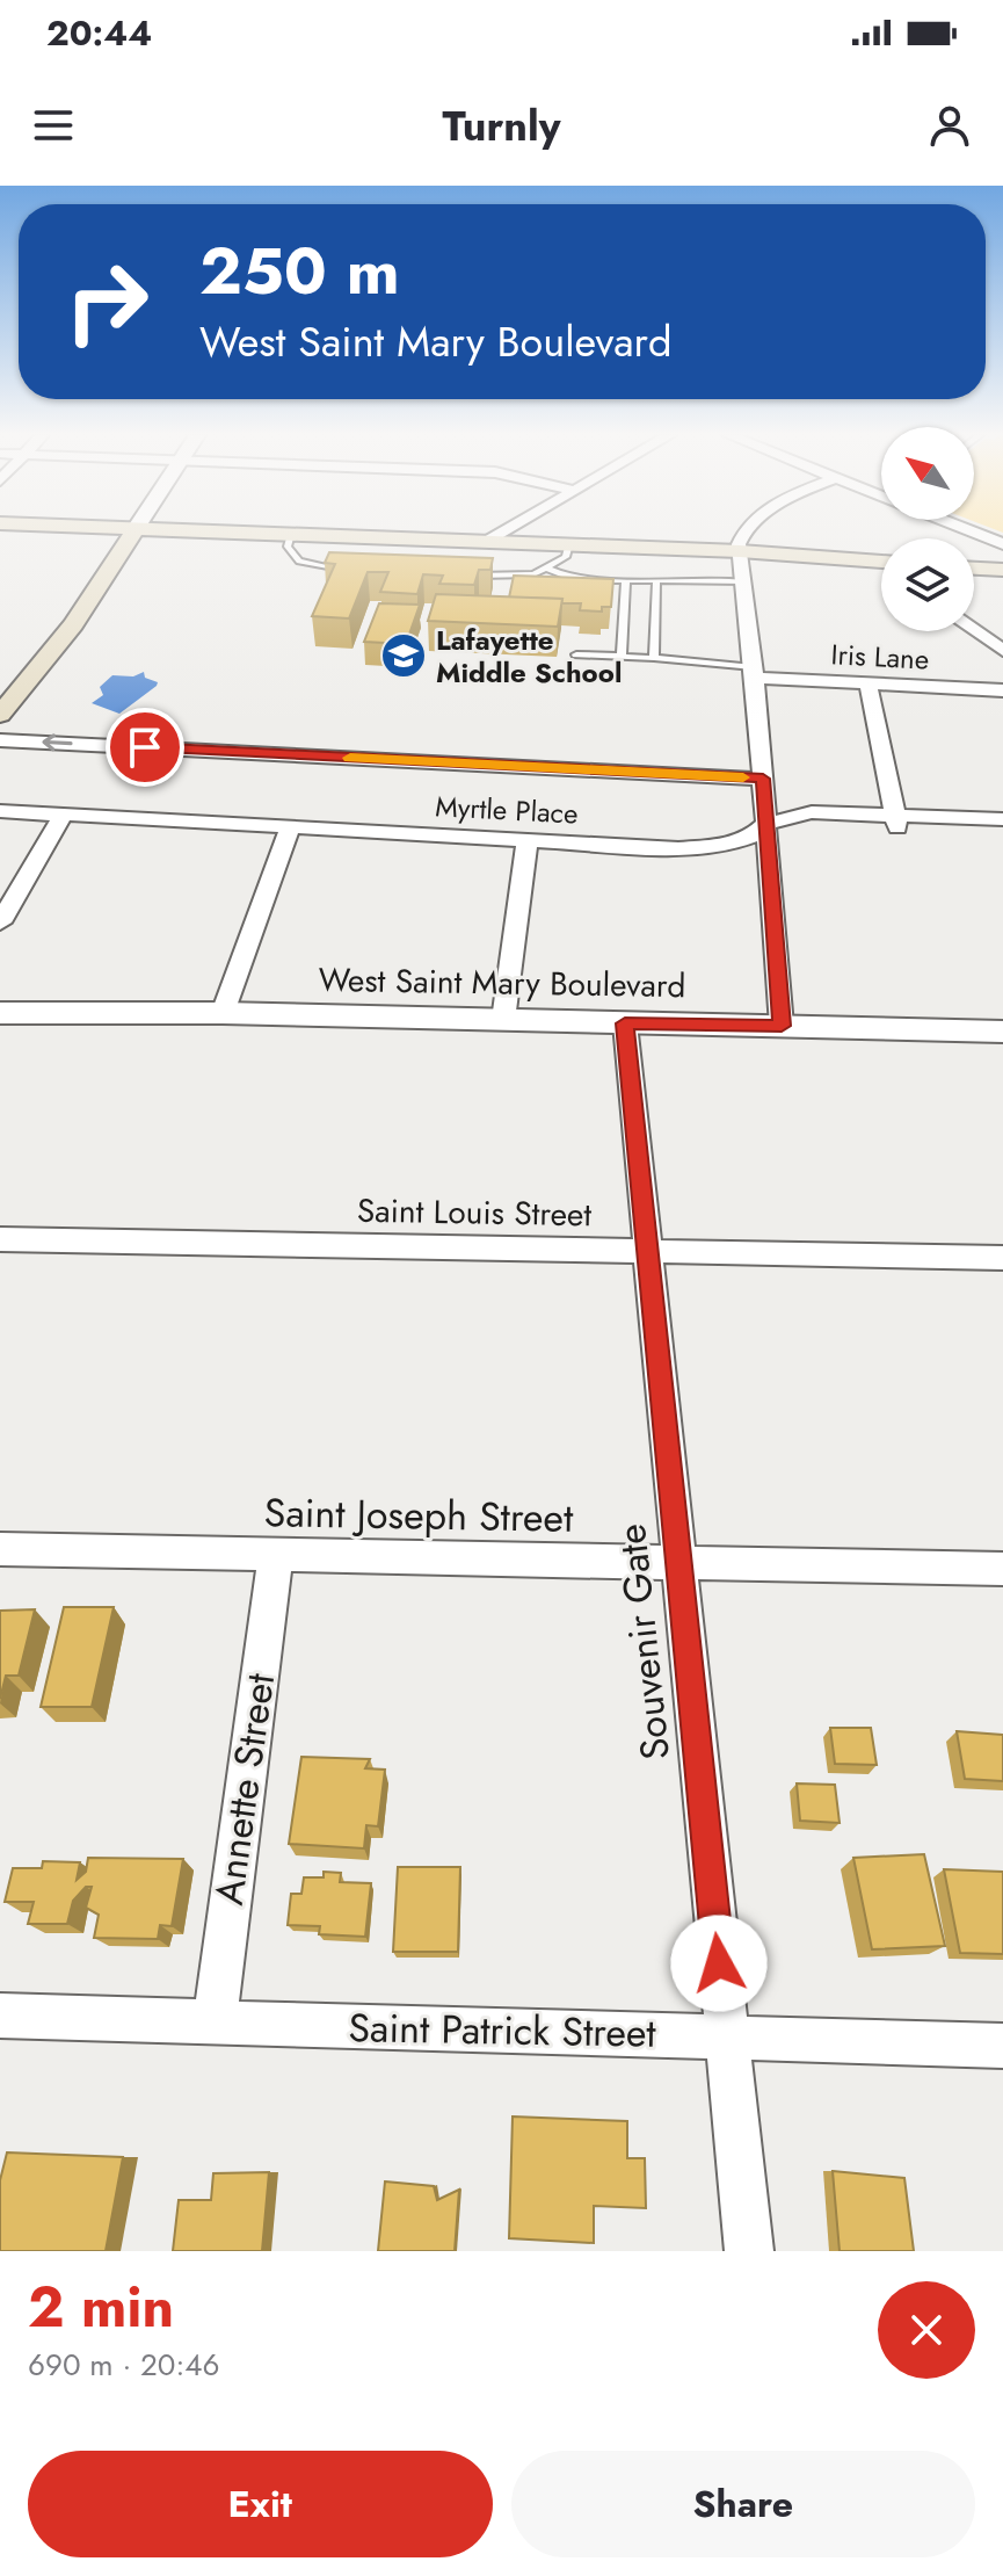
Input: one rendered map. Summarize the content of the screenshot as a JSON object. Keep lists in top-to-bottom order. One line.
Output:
{"streets":{"street":["Iris Lane","Myrtle Place","West Saint Mary Boulevard","Saint Louis Street","Saint Joseph Street","Souvenir Gate","Annette Street","Saint Patrick Street"]},"crossings":[["West Saint Mary Boulevard","Souvenir Gate"],["Saint Louis Street","Souvenir Gate"],["Saint Joseph Street","Souvenir Gate"],["Saint Joseph Street","Annette Street"],["Souvenir Gate","Saint Patrick Street"],["Annette Street","Saint Patrick Street"]],"places":{"school or university":["Lafayette Middle School"]},"north":"top left","page":{"status":"20:44","header":"Turnly","turn":["250 m","West Saint Mary Boulevard"],"heading":["2 min","690 m · 20:46"],"buttons":["Exit","Share"]}}
